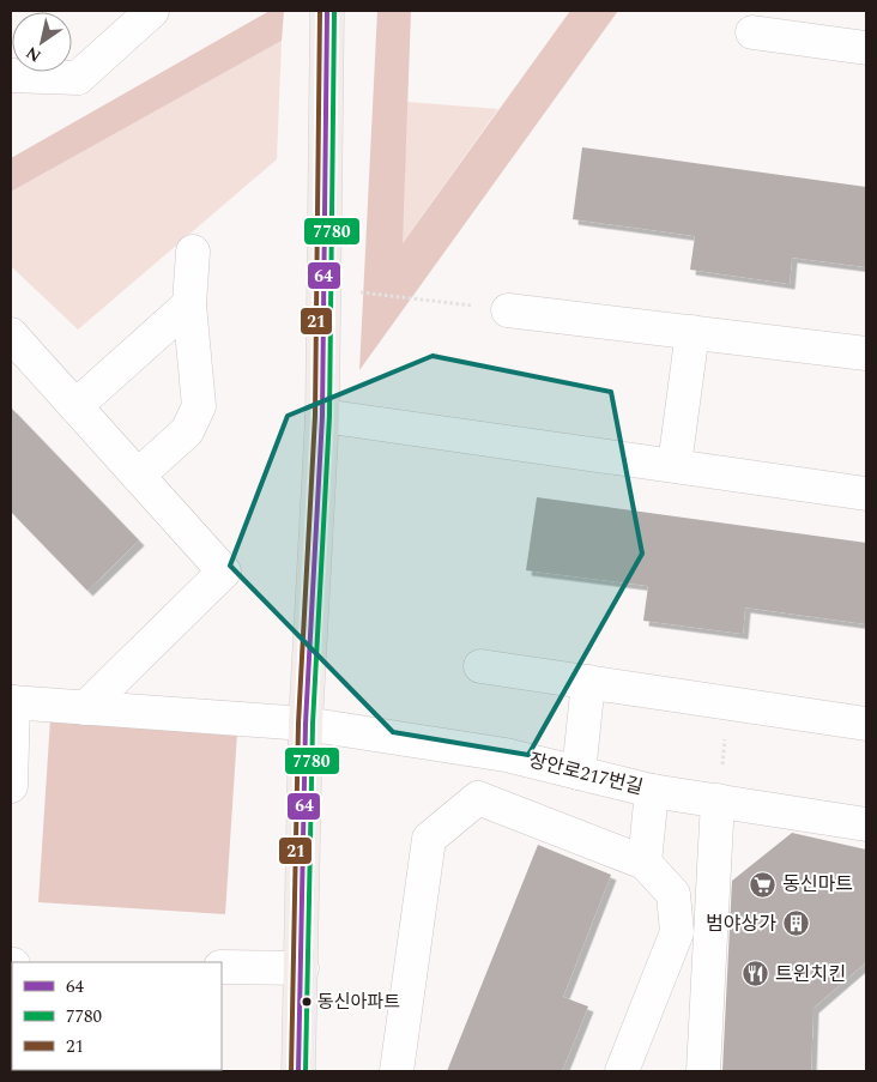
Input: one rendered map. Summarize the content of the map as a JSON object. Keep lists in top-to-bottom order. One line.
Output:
{"streets":{"street":["장안로217번길"]},"places":{"supermarket":["동신마트"],"building":["범야상가"],"restaurant":["트윈치킨"],"other":["동신아파트"]},"lines":["transit line 64","transit line 7780","transit line 21"],"legend":["64","7780","21"],"north":"bottom left"}
